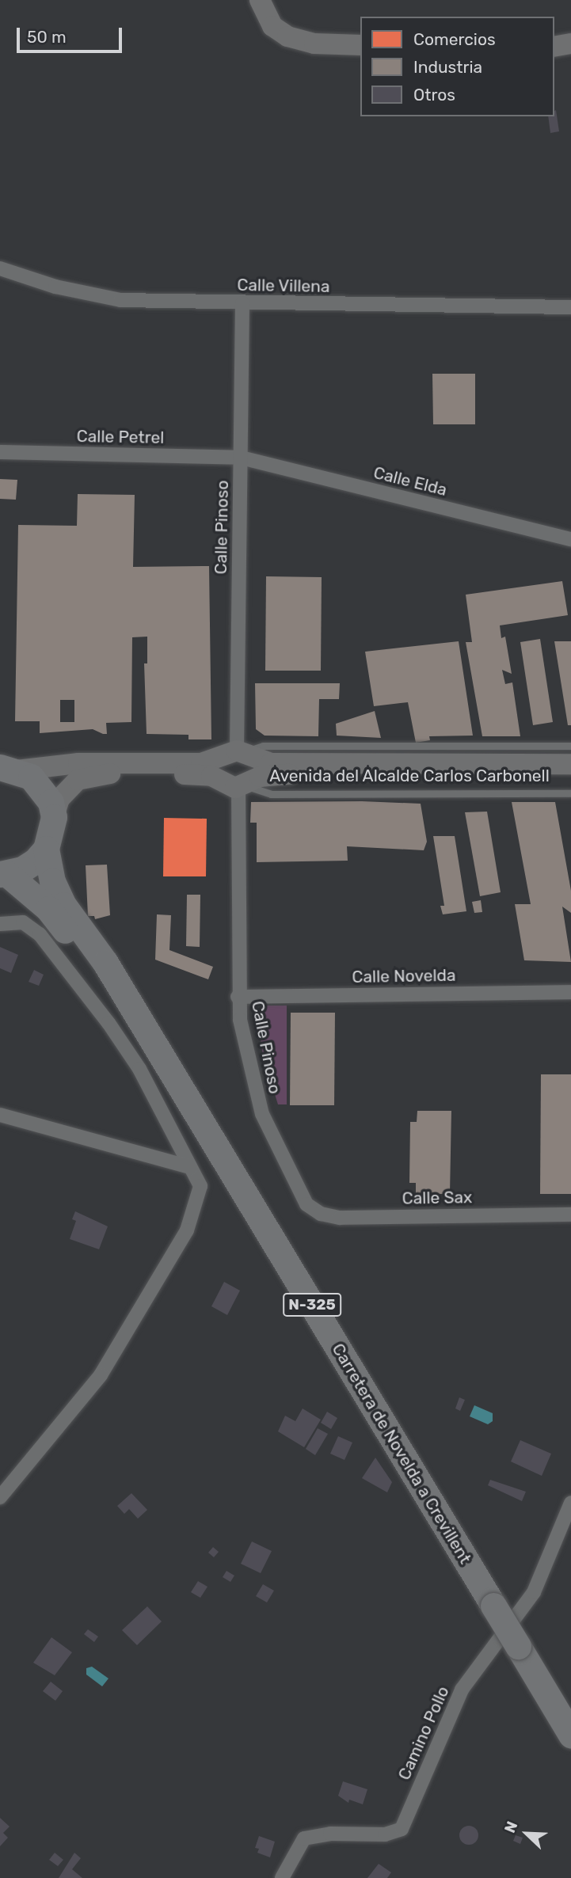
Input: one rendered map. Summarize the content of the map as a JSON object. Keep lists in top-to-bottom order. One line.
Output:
{"streets":{"highway":["N-325","Carretera de Novelda a Crevillent"],"main road":["Avenida del Alcalde Carlos Carbonell"],"street":["Calle Villena","Calle Petrel","Calle Elda","Calle Pinoso","Calle Novelda","Calle Sax","Camino Pollo"]},"crossings":[["Calle Villena","Calle Pinoso"],["Calle Petrel","Calle Elda"],["Calle Petrel","Calle Pinoso"],["Calle Elda","Calle Pinoso"],["Calle Pinoso","Avenida del Alcalde Carlos Carbonell"],["Calle Pinoso","Calle Novelda"],["Calle Pinoso","Calle Sax"],["Avenida del Alcalde Carlos Carbonell","N-325"],["N-325","Carretera de Novelda a Crevillent"]],"legend":["Comercios","Industria","Otros"],"scale_bar":"50 m","north":"top left"}
